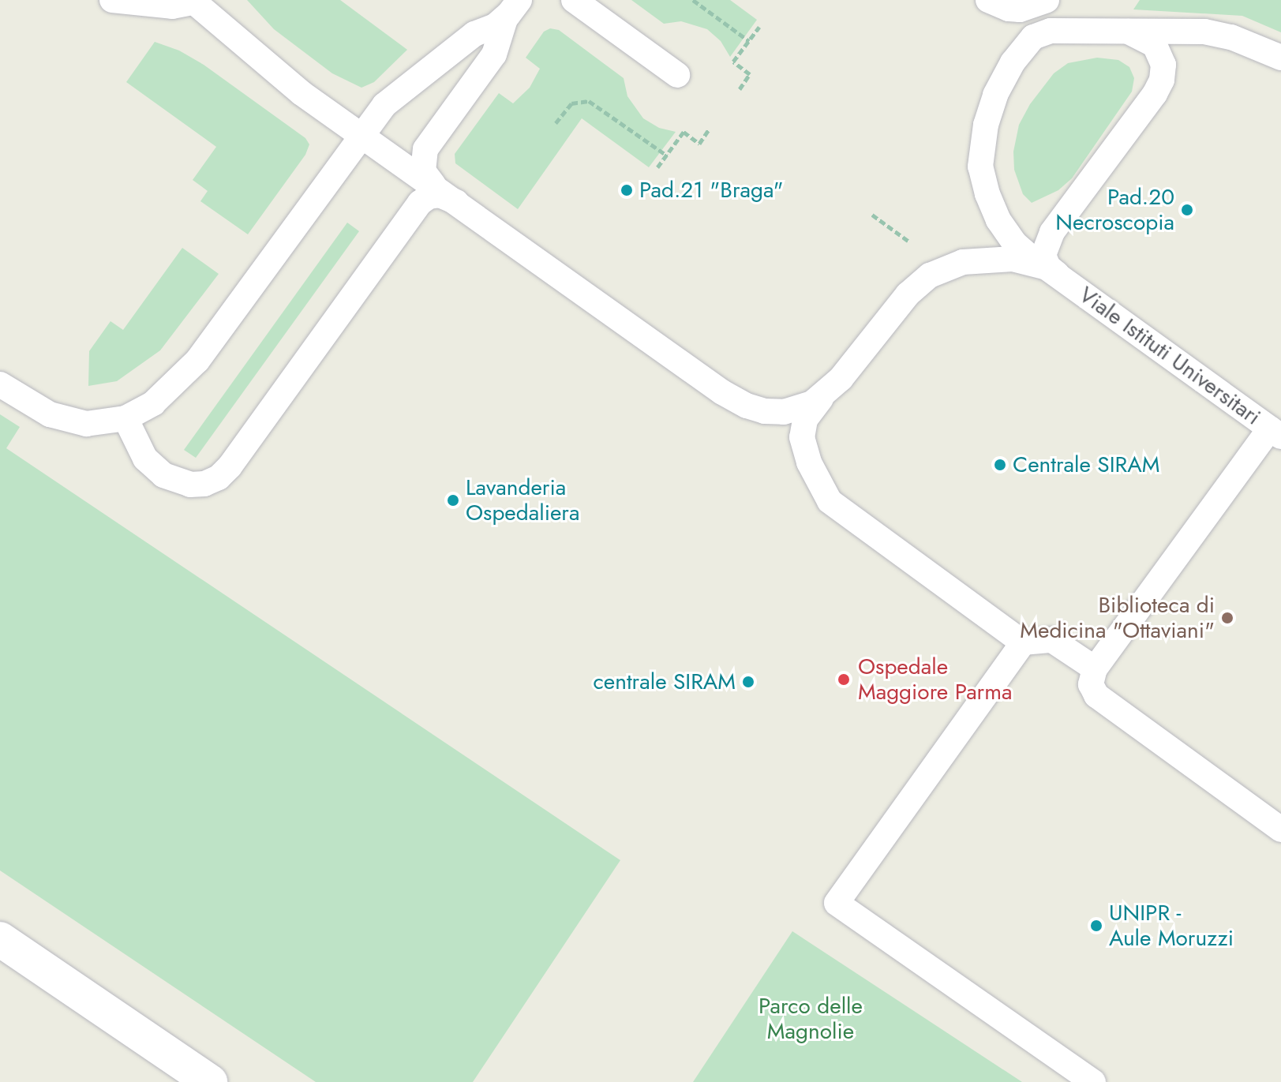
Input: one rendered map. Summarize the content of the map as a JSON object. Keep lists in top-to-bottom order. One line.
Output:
{"streets":{"lane":["Viale Istituti Universitari"]},"parks":["Parco delle Magnolie"],"places":["Pad.21 \"Braga\"","Pad.20 Necroscopia","Centrale SIRAM","Lavanderia Ospedaliera","Biblioteca di Medicina \"Ottaviani\"","Ospedale Maggiore Parma","centrale SIRAM","UNIPR - Aule Moruzzi"]}
